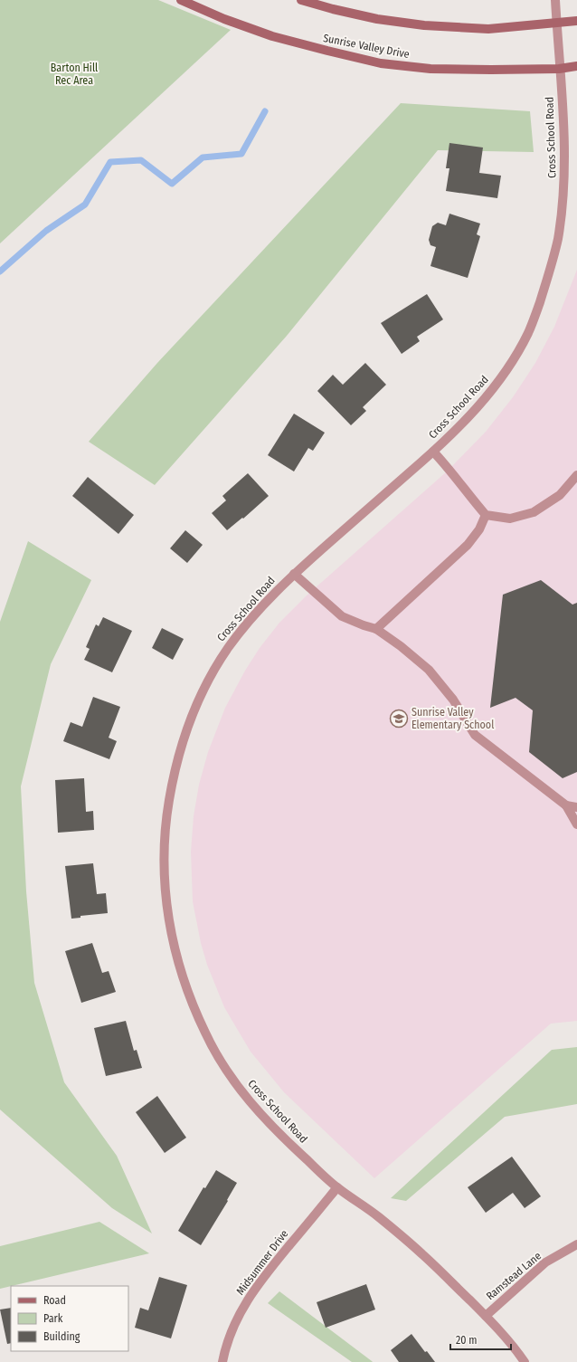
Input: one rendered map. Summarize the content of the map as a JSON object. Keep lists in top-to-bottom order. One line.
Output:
{"streets":{"main road":["Sunrise Valley Drive"],"street":["Cross School Road","Midsummer Drive","Ramstead Lane"]},"crossings":[["Sunrise Valley Drive","Cross School Road"],["Cross School Road","Midsummer Drive"],["Cross School Road","Ramstead Lane"]],"parks":["Barton Hill Rec Area"],"places":{"school or university":["Sunrise Valley Elementary School"]},"legend":["Road","Park","Building"],"scale_bar":"20 m"}
